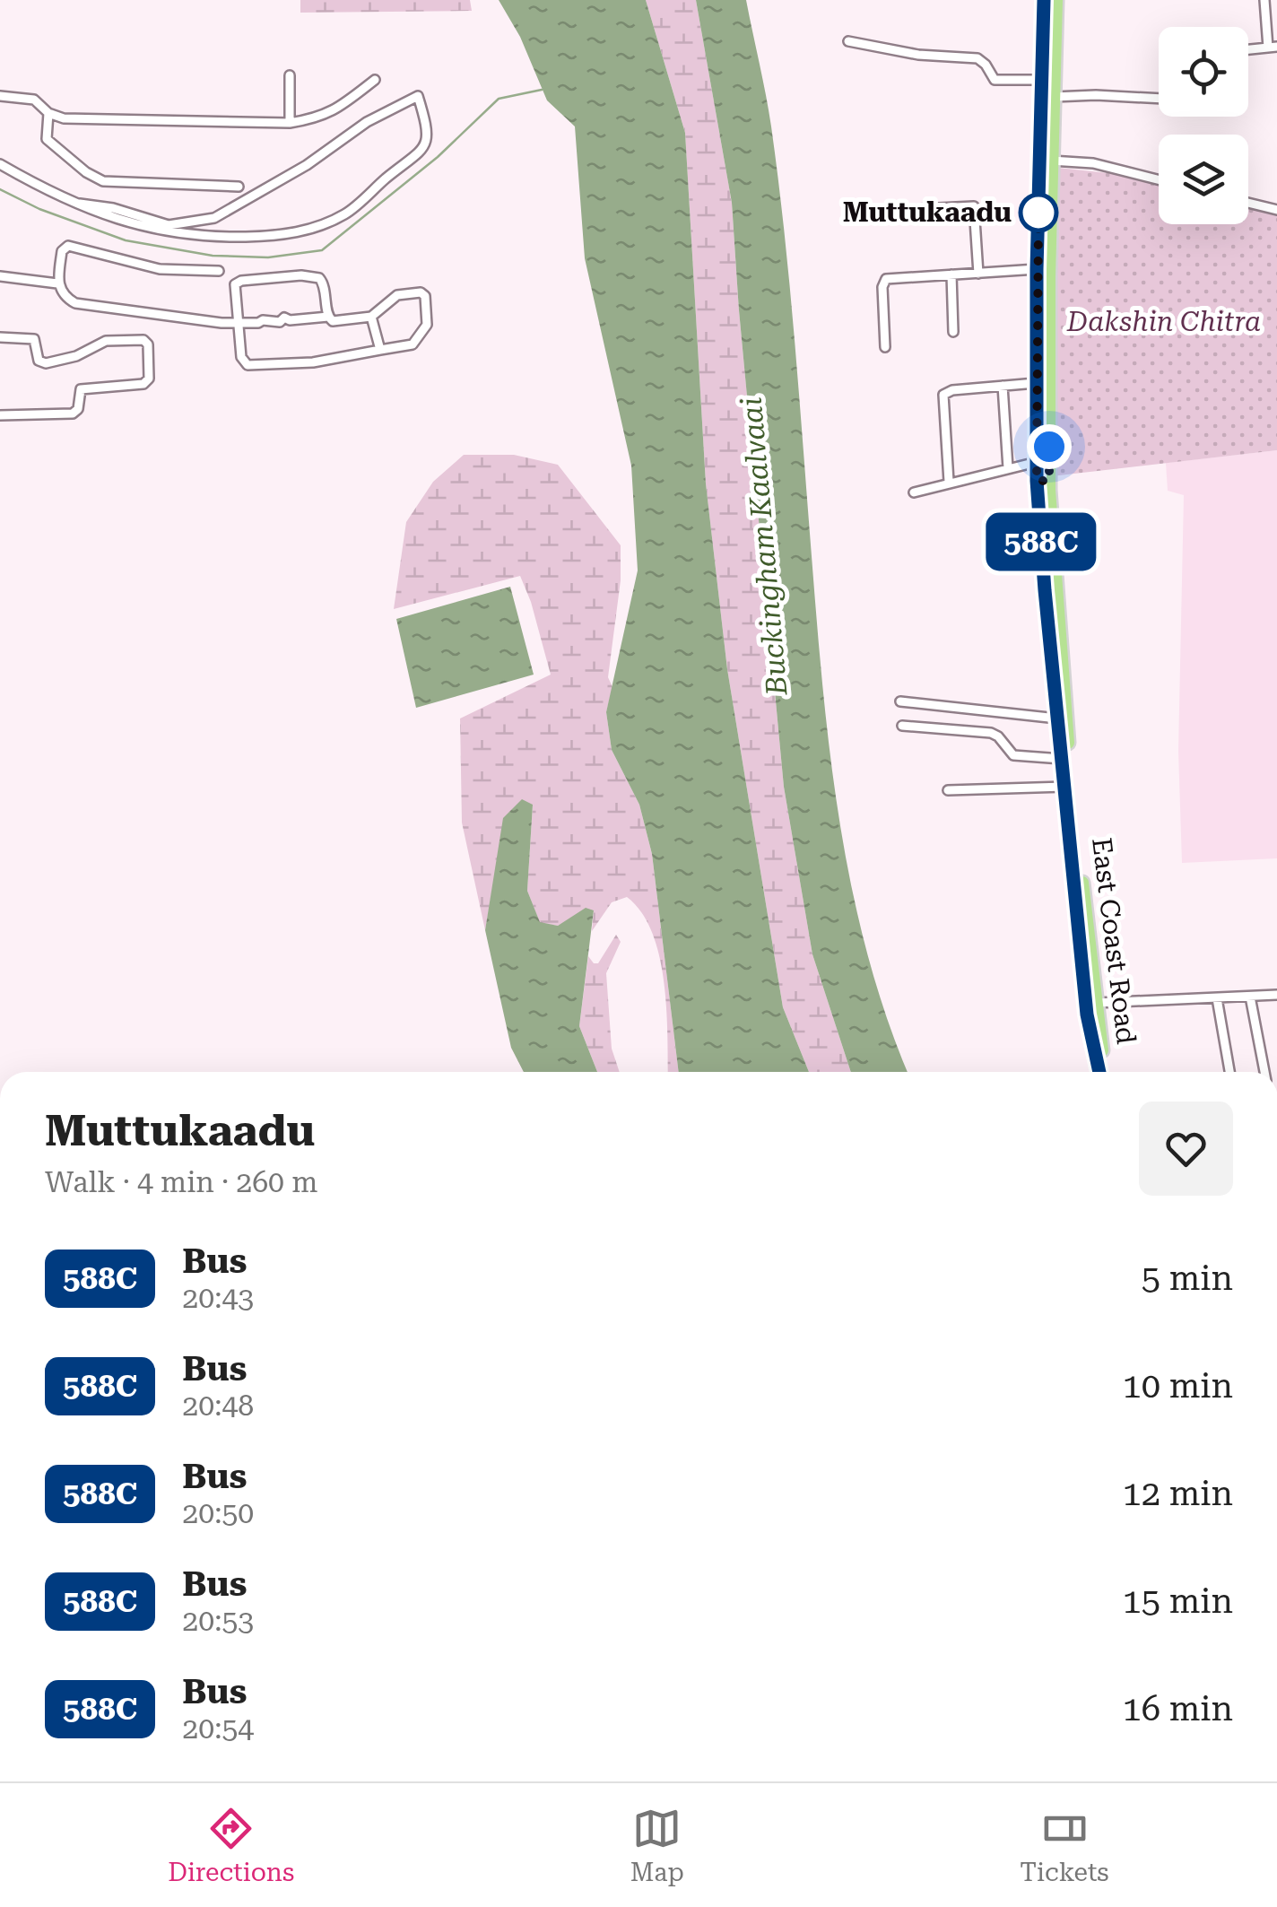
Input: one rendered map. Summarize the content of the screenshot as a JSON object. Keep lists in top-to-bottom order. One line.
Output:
{"streets":{"main road":["East Coast Road"]},"water":["Buckingham Kaalvaai"],"parks":["Dakshin Chitra"],"places":["Muttukaadu"],"lines":["bus line 588C"],"page":{"on_map":"588C","heading":["Muttukaadu","Walk · 4 min · 260 m"],"list":[{"mark":"588C","name":"Bus","note":"20:43","value":"5 min"},{"mark":"588C","name":"Bus","note":"20:48","value":"10 min"},{"mark":"588C","name":"Bus","note":"20:50","value":"12 min"},{"mark":"588C","name":"Bus","note":"20:53","value":"15 min"},{"mark":"588C","name":"Bus","note":"20:54","value":"16 min"}],"tabs":["Directions","Map","Tickets"]}}
